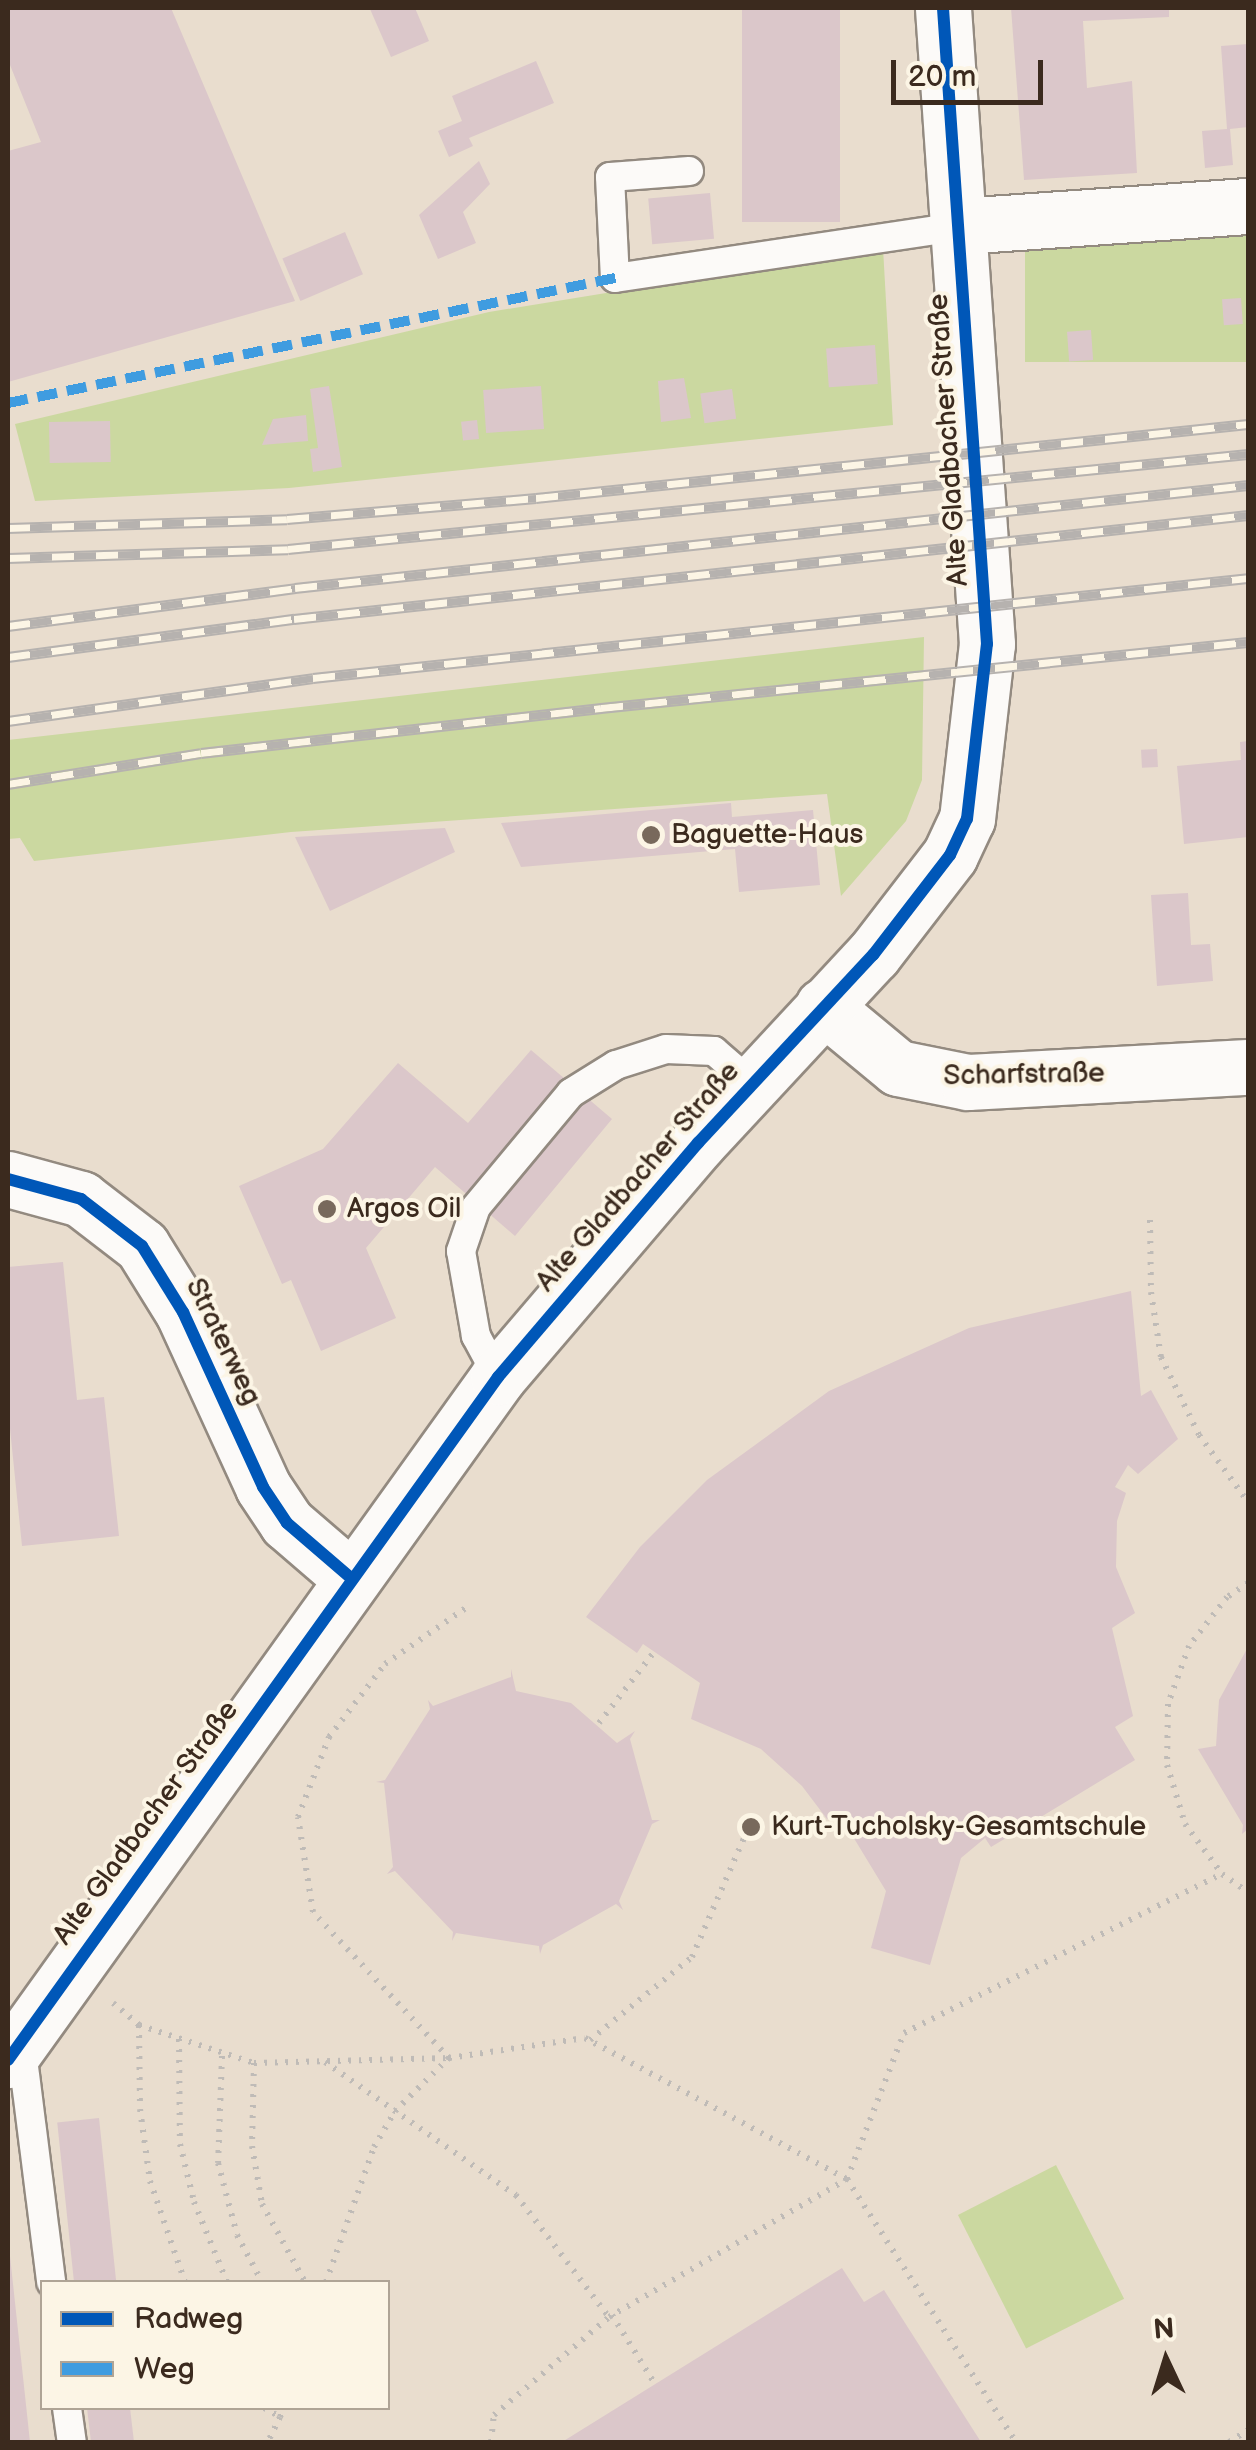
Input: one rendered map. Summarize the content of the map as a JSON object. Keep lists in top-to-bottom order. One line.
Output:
{"streets":{"street":["Alte Gladbacher Straße","Scharfstraße","Straterweg"]},"crossings":[["Alte Gladbacher Straße","Scharfstraße"],["Alte Gladbacher Straße","Straterweg"]],"places":["Baguette-Haus","Argos Oil","Kurt-Tucholsky-Gesamtschule"],"legend":["Radweg","Weg"],"scale_bar":"20 m","north":"top"}
